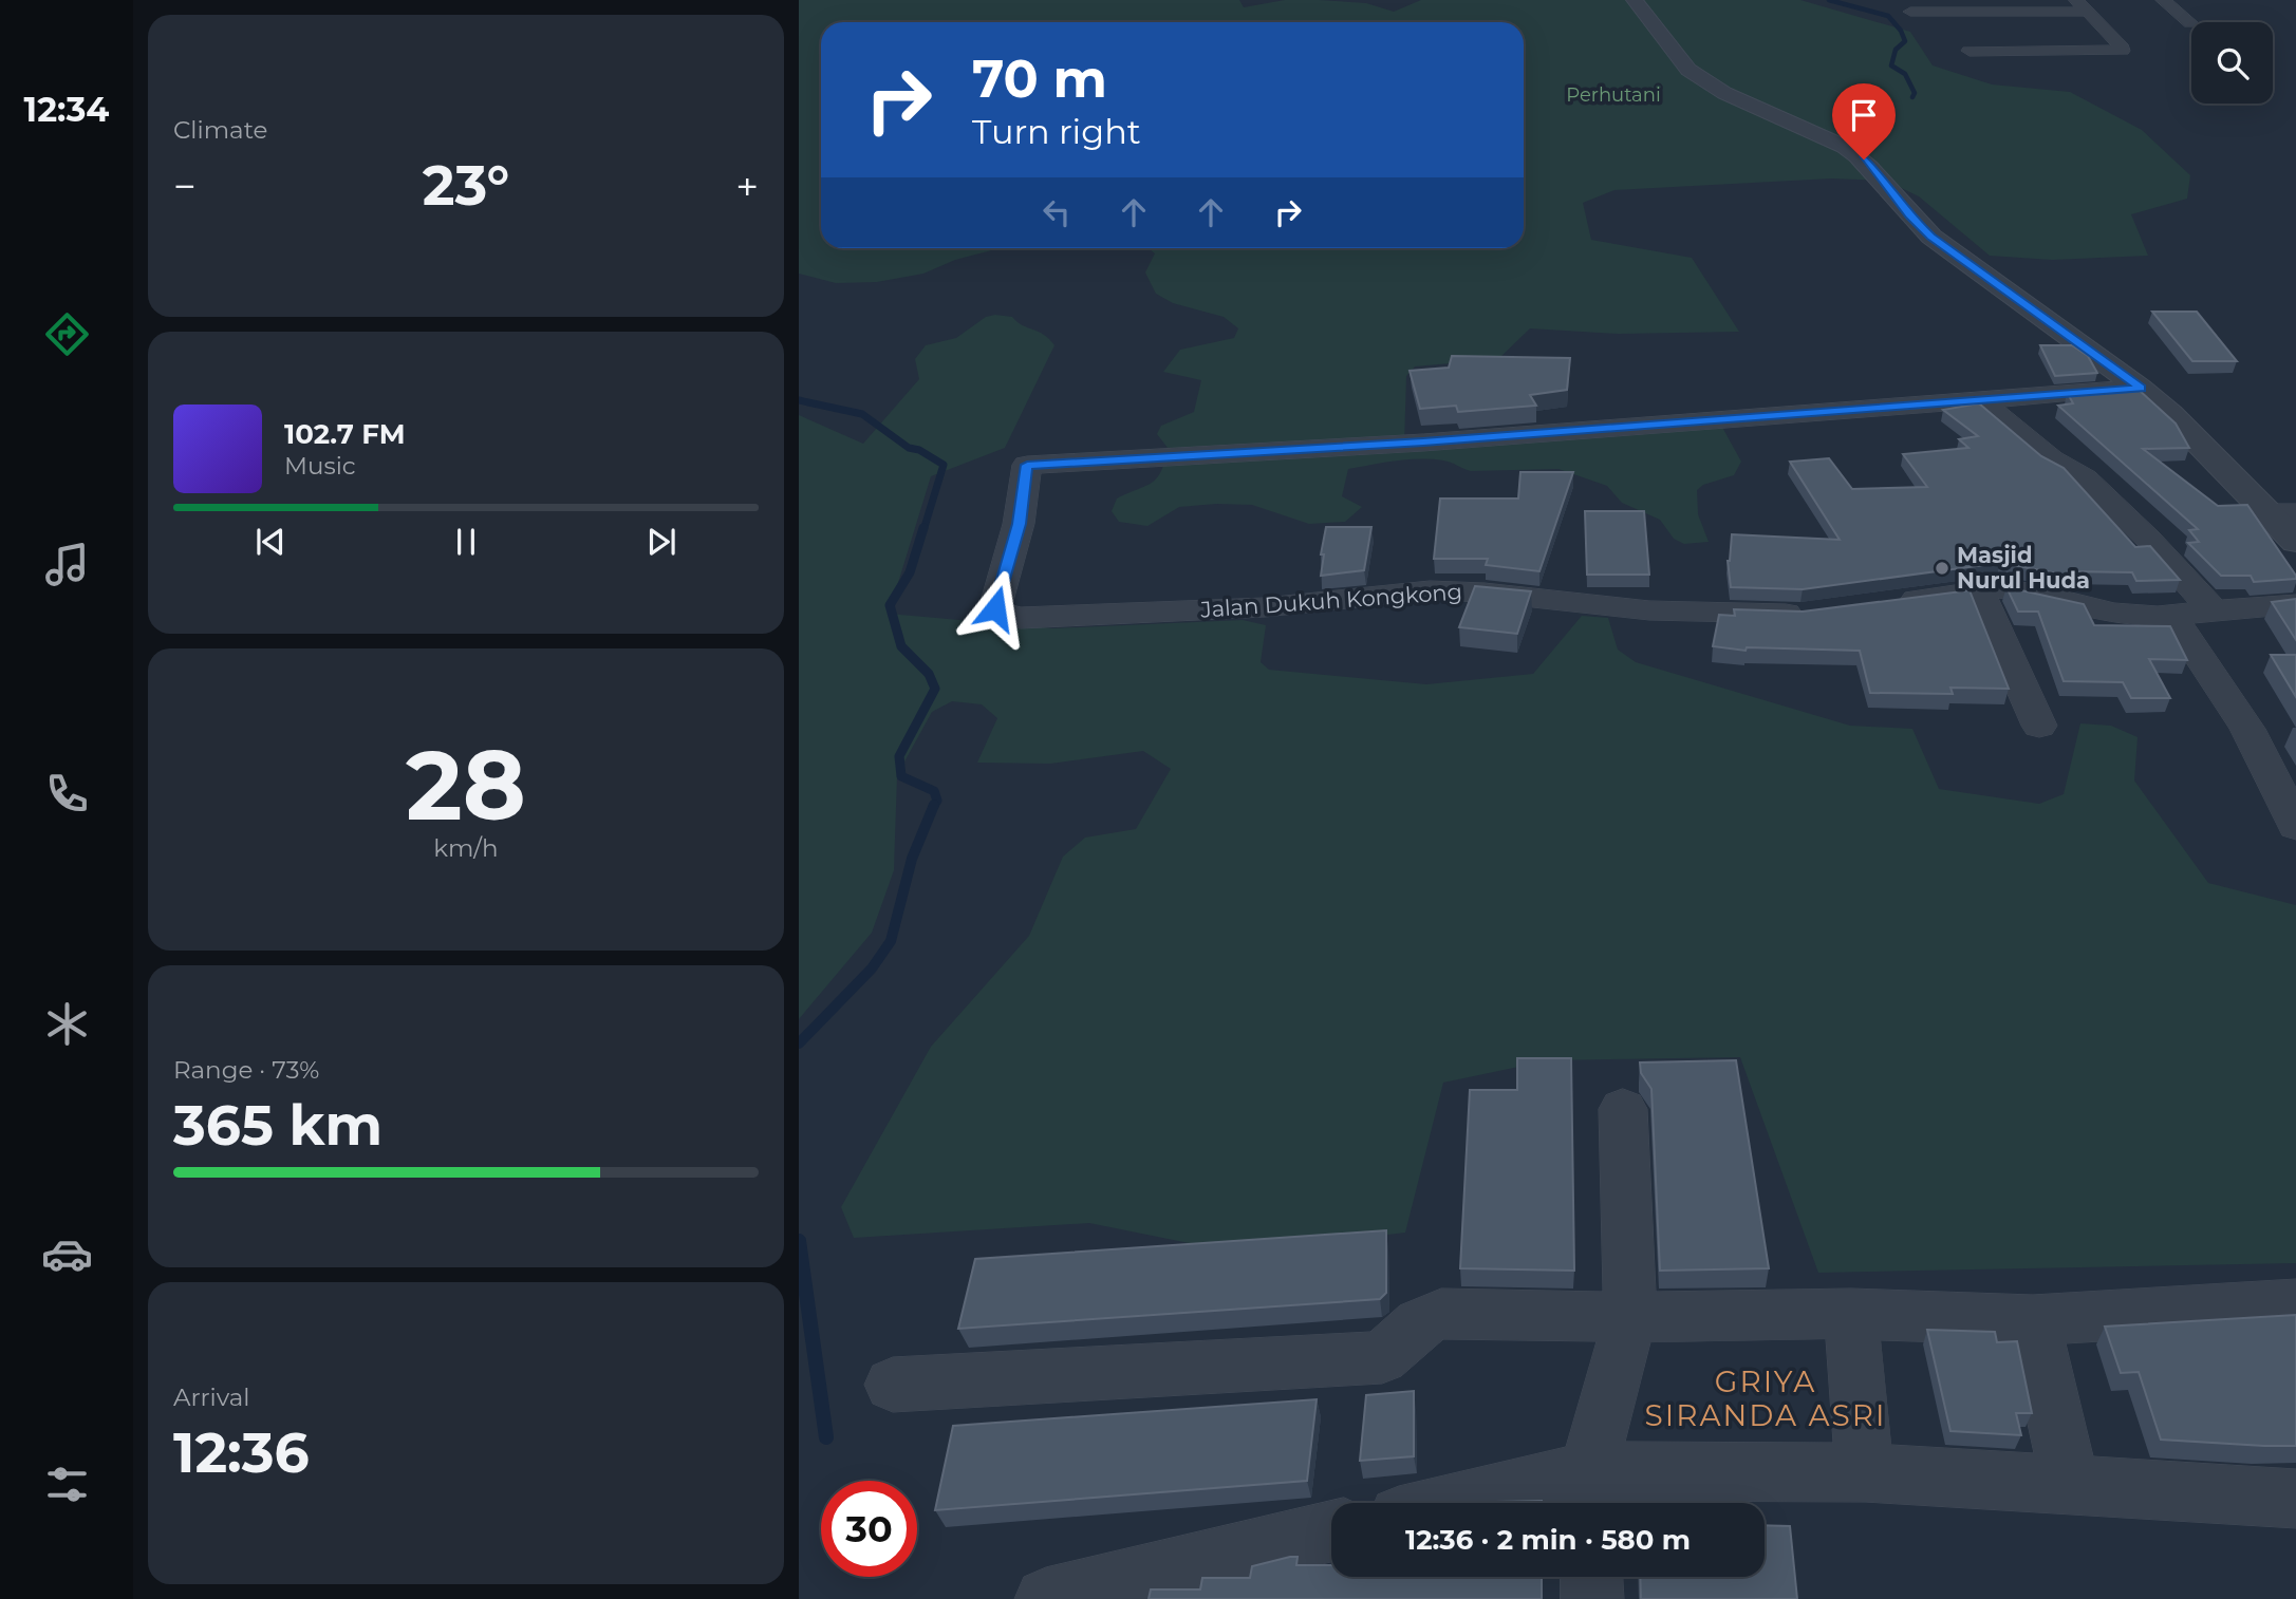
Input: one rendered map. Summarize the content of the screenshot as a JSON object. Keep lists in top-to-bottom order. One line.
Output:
{"streets":{"street":["Jalan Dukuh Kongkong"]},"districts":["GRIYA SIRANDA ASRI"],"parks":["Perhutani"],"places":["Masjid Nurul Huda"],"page":{"tabs":"12:34","tile":["Climate",["28","km/h"],["Range · 73%","365 km"],["Arrival","12:36"]],"turn":["70 m","Turn right"],"heat":["−","23°","+"],"song":["102.7 FM","Music"],"limit":"30","trip":"12:36 · 2 min · 580 m"}}
